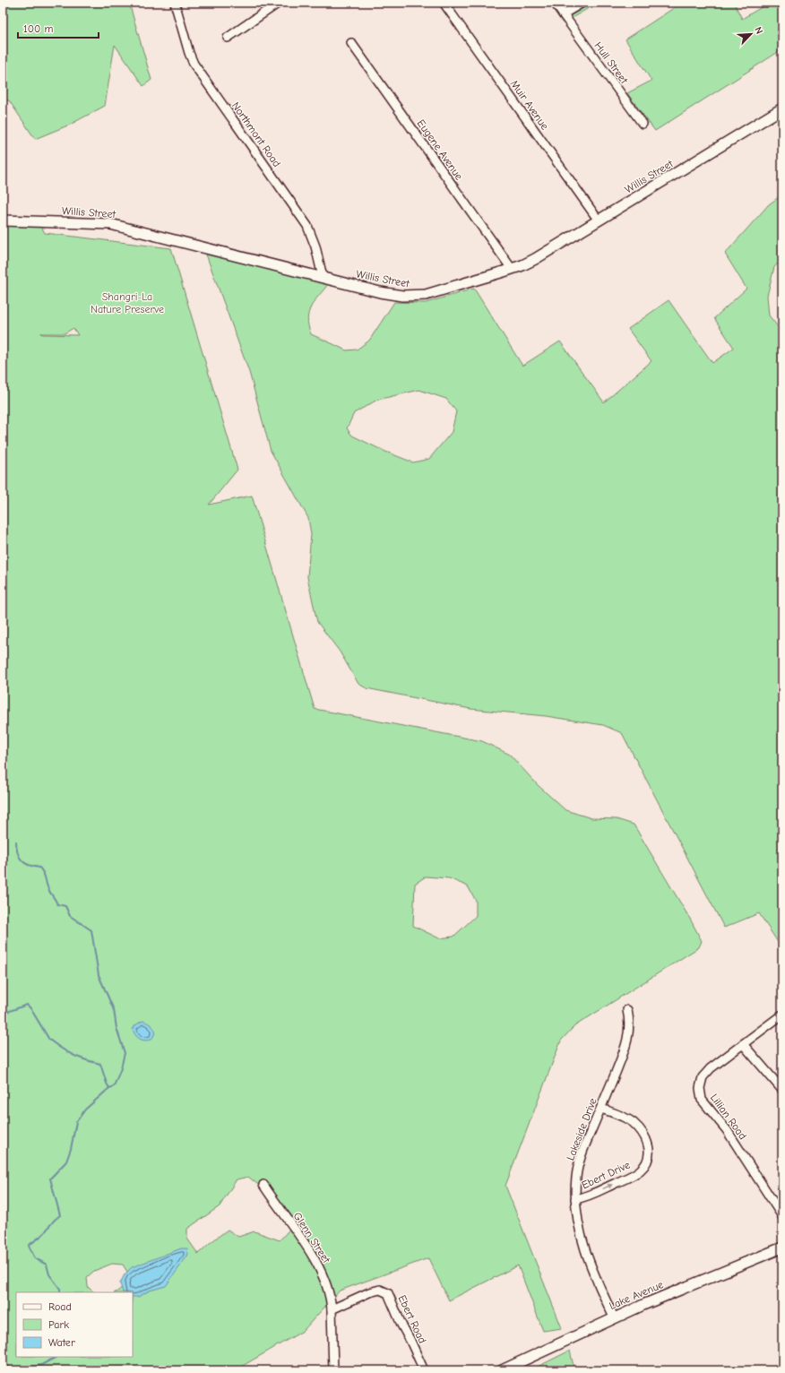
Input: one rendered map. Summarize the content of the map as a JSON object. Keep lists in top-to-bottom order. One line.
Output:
{"streets":{"main road":["Willis Street","Lake Avenue"],"street":["Hull Street","Muir Avenue","Northmont Road","Eugene Avenue","Lillian Road","Lakeside Drive","Ebert Drive","Glenn Street","Ebert Road"]},"crossings":[["Muir Avenue","Willis Street"],["Northmont Road","Willis Street"],["Eugene Avenue","Willis Street"],["Lakeside Drive","Ebert Drive"],["Lakeside Drive","Lake Avenue"],["Glenn Street","Ebert Road"]],"parks":["Shangri-La Nature Preserve"],"legend":["Road","Park","Water"],"scale_bar":"100 m","north":"top right"}
